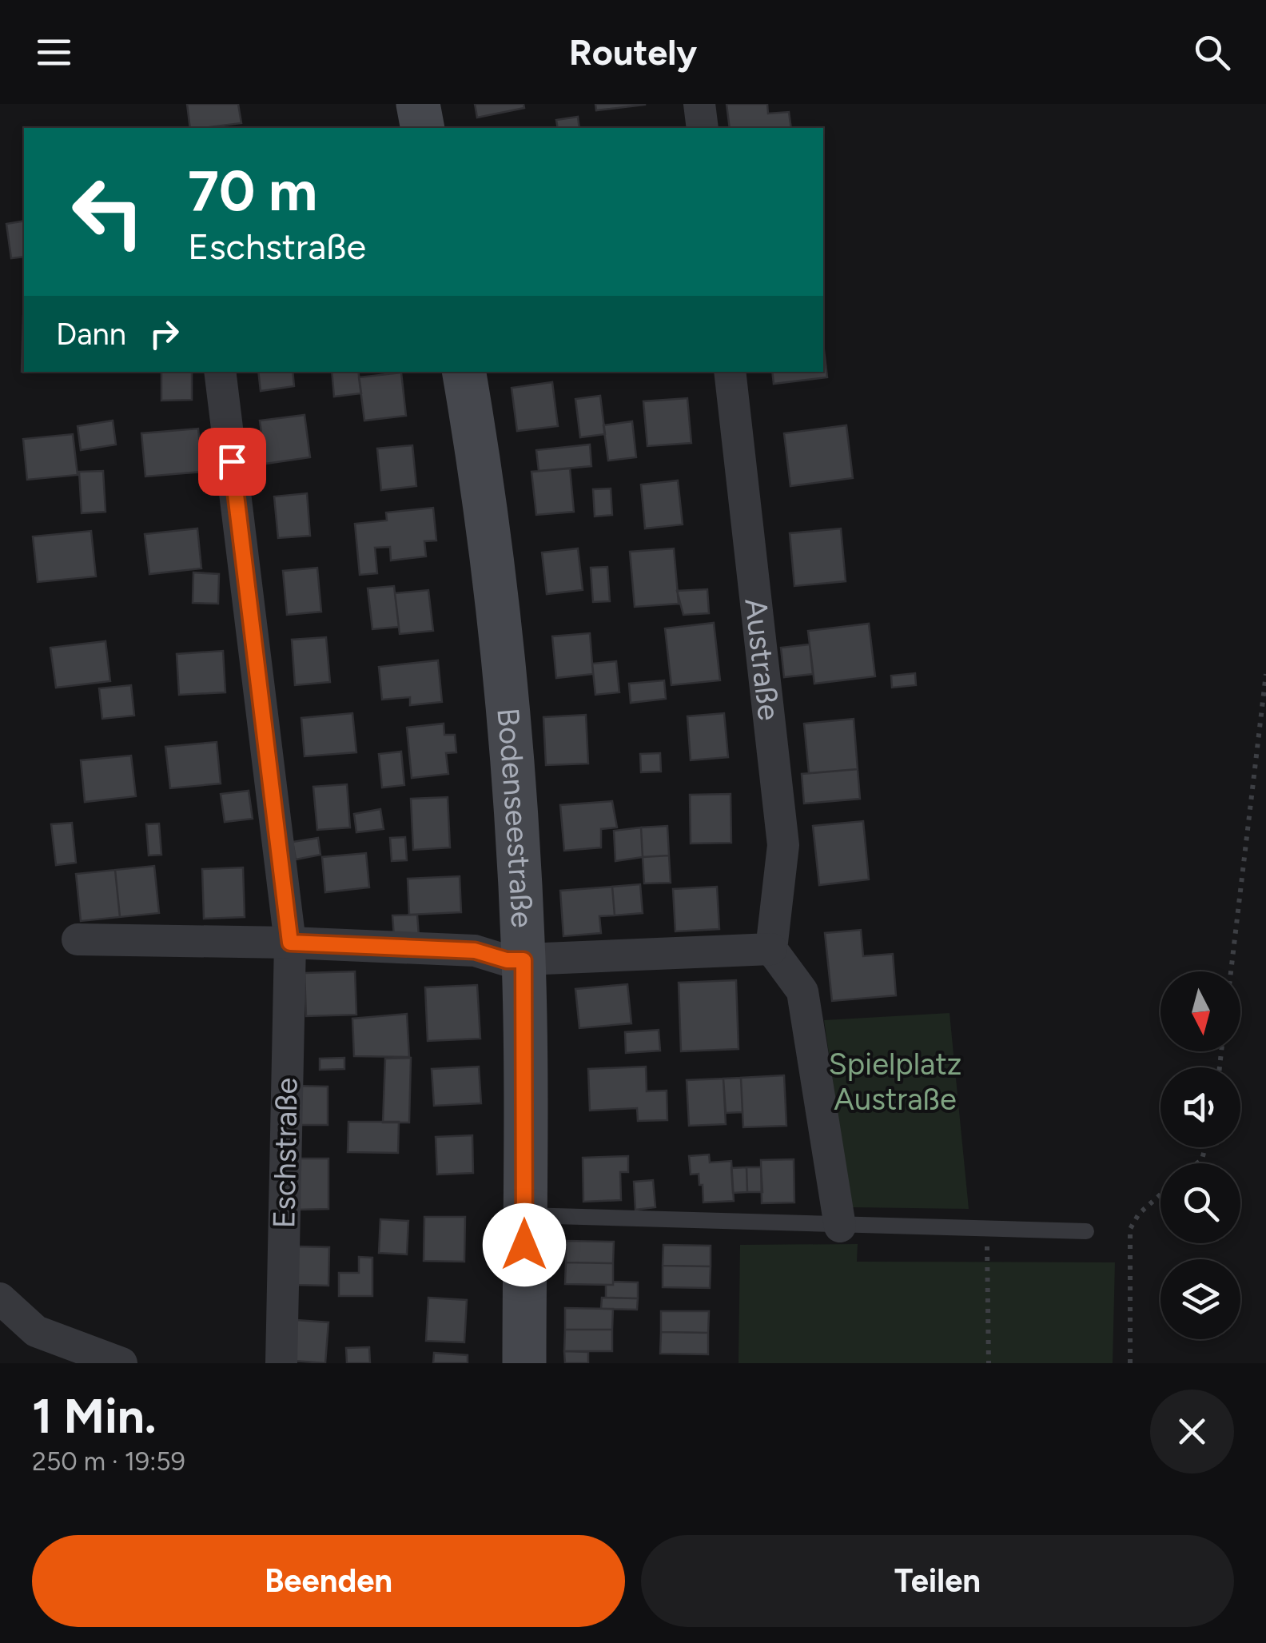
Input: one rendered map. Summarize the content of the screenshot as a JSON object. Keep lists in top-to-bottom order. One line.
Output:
{"streets":{"main road":["Bodenseestraße"],"street":["Austraße","Eschstraße"]},"parks":["Spielplatz Austraße"],"north":"bottom","page":{"header":"Routely","turn":["70 m","Eschstraße"],"then":"Dann","heading":["1 Min.","250 m · 19:59"],"buttons":["Beenden","Teilen"]}}
